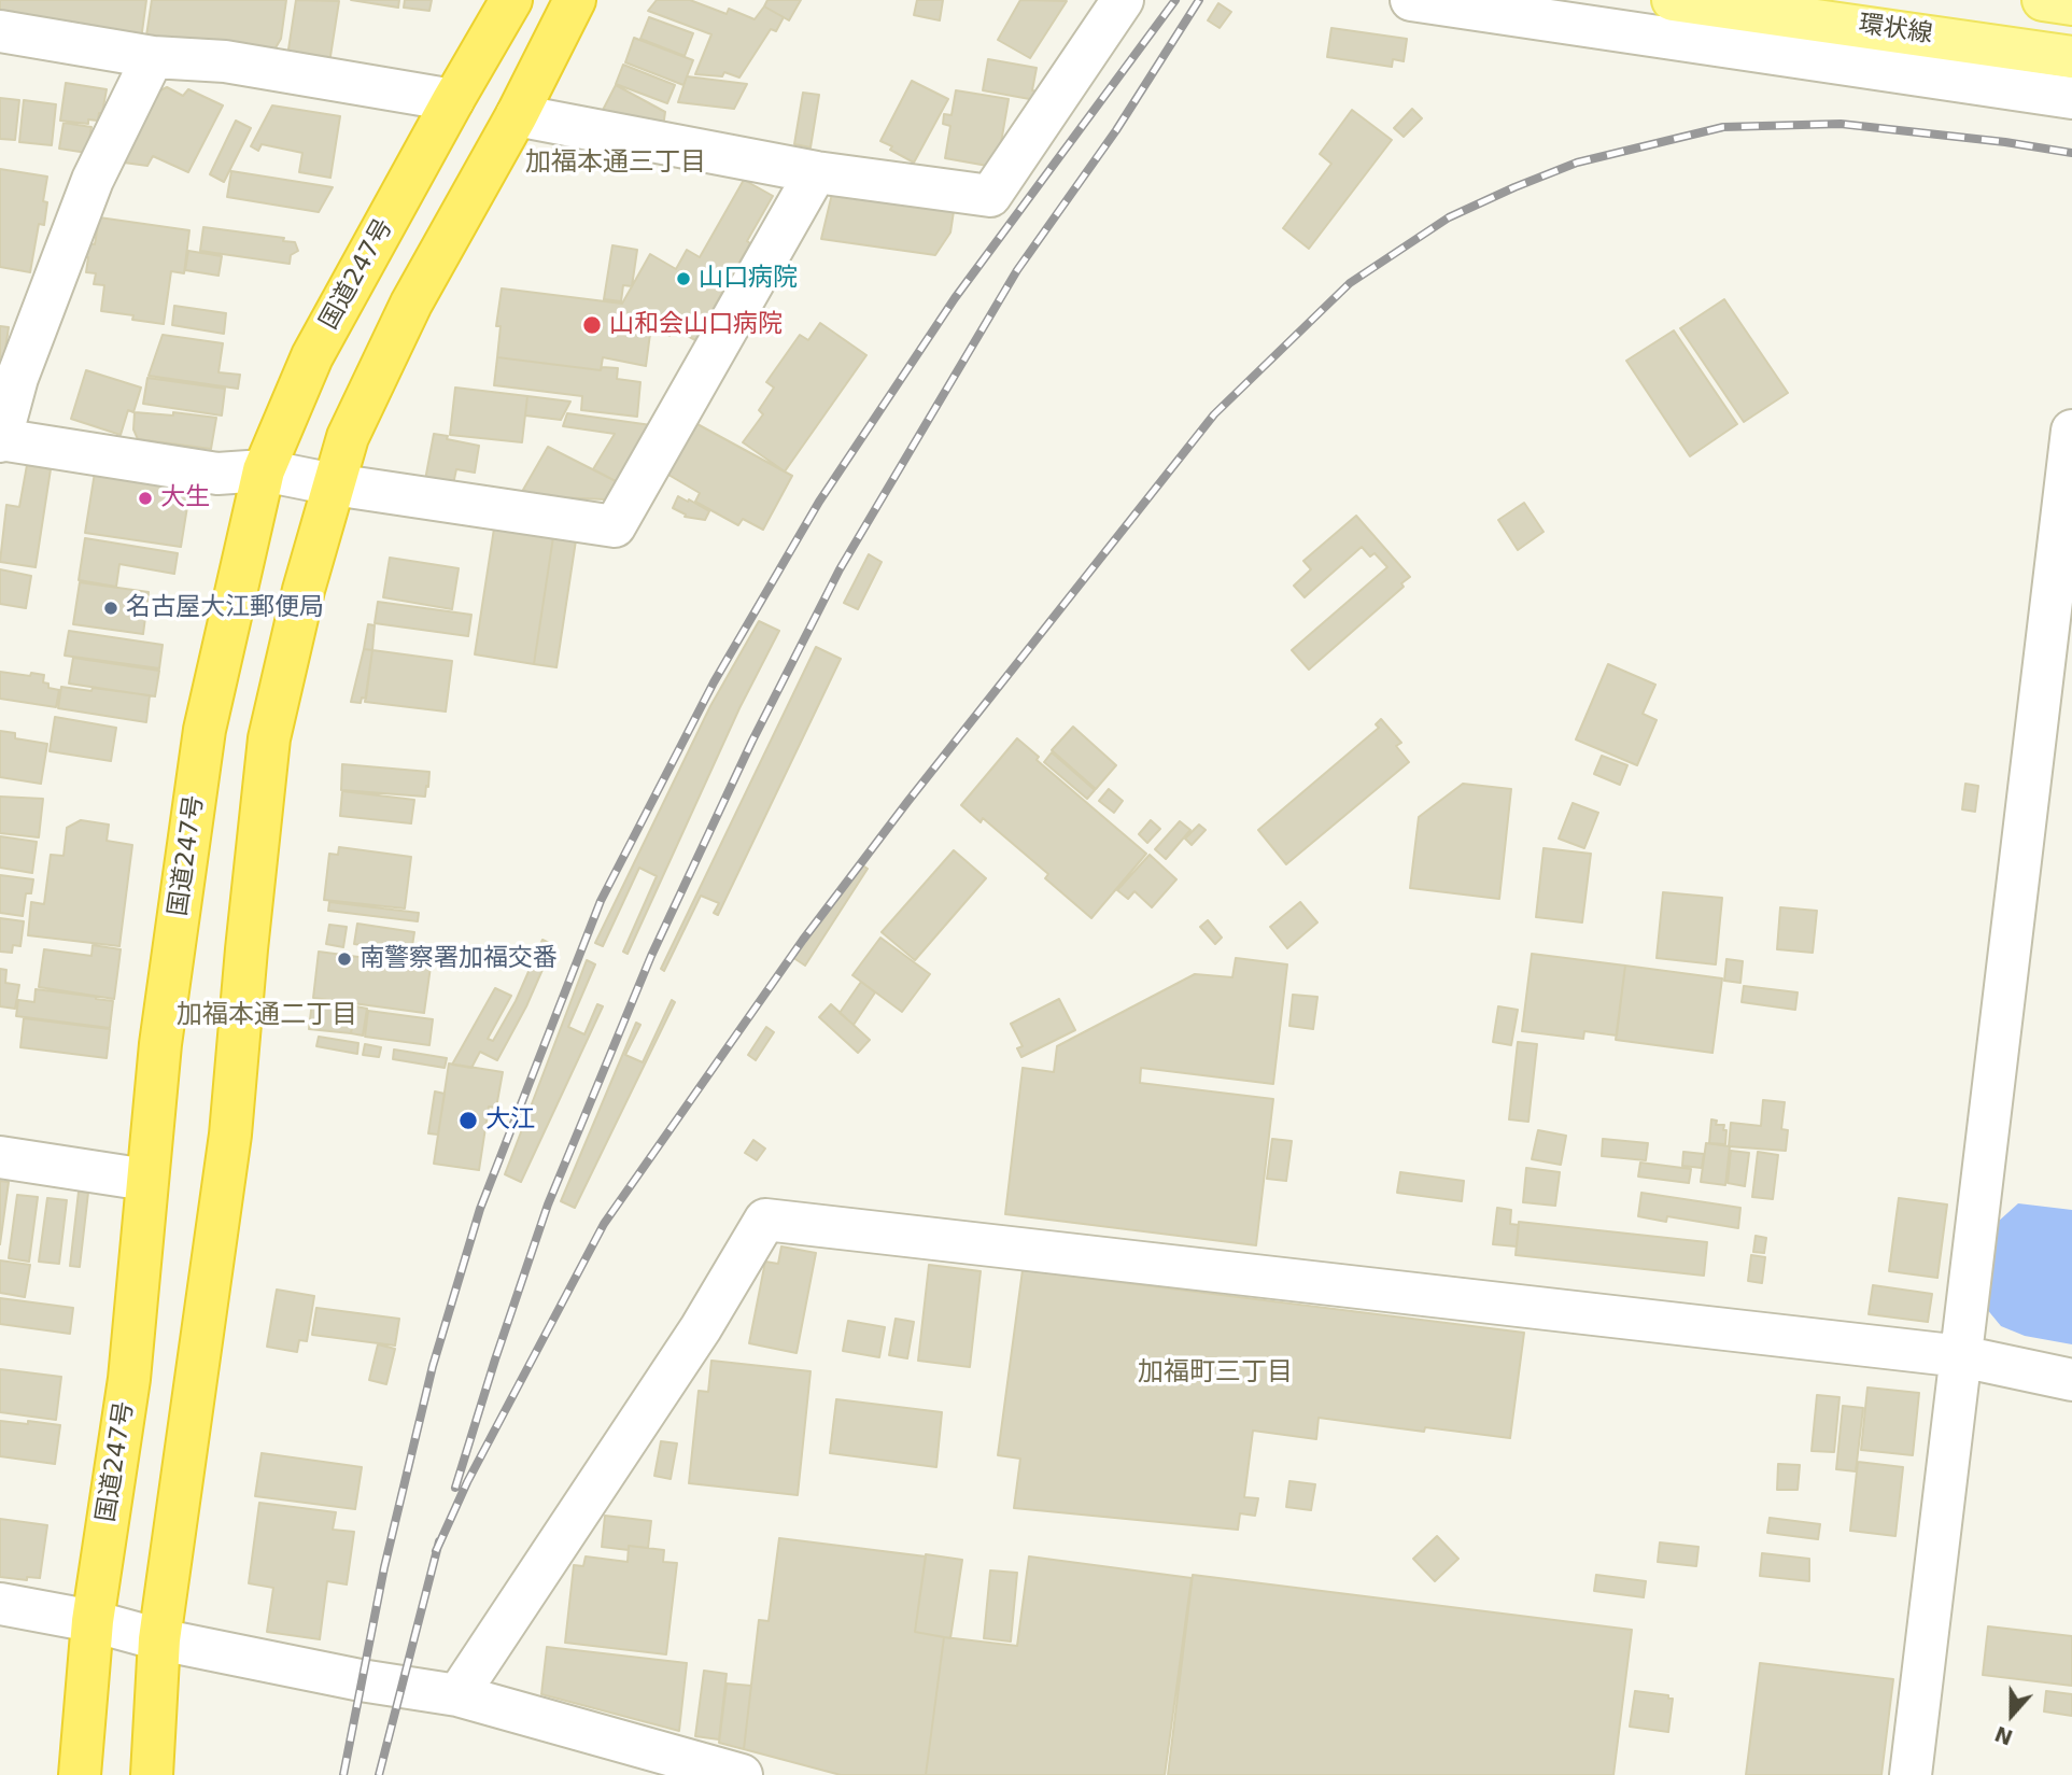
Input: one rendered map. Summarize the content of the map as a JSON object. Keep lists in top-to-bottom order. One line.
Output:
{"streets":{"highway":["国道247号"],"main road":["環状線"]},"districts":["加福本通三丁目","加福本通二丁目","加福町三丁目"],"places":["山口病院","山和会山口病院","大生","名古屋大江郵便局","南警察署加福交番","大江"],"north":"bottom"}
